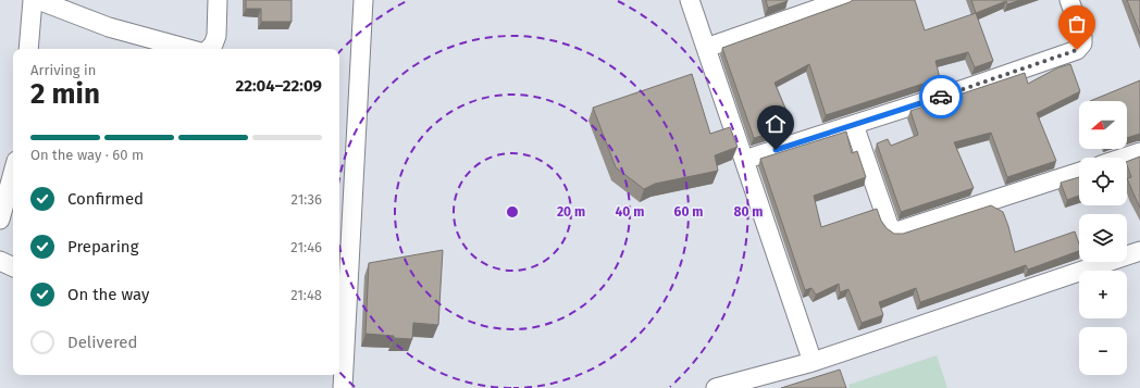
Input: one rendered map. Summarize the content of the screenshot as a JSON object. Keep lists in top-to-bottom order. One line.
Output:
{"north":"left","page":{"heading":["2 min","Arriving in","22:04–22:09"],"map_buttons":["+","−"],"bar":"On the way · 60 m","list":[["Confirmed","21:36"],["Preparing","21:46"],["On the way","21:48"],"Delivered"]},"rings":["20 m","40 m","60 m","80 m"]}
